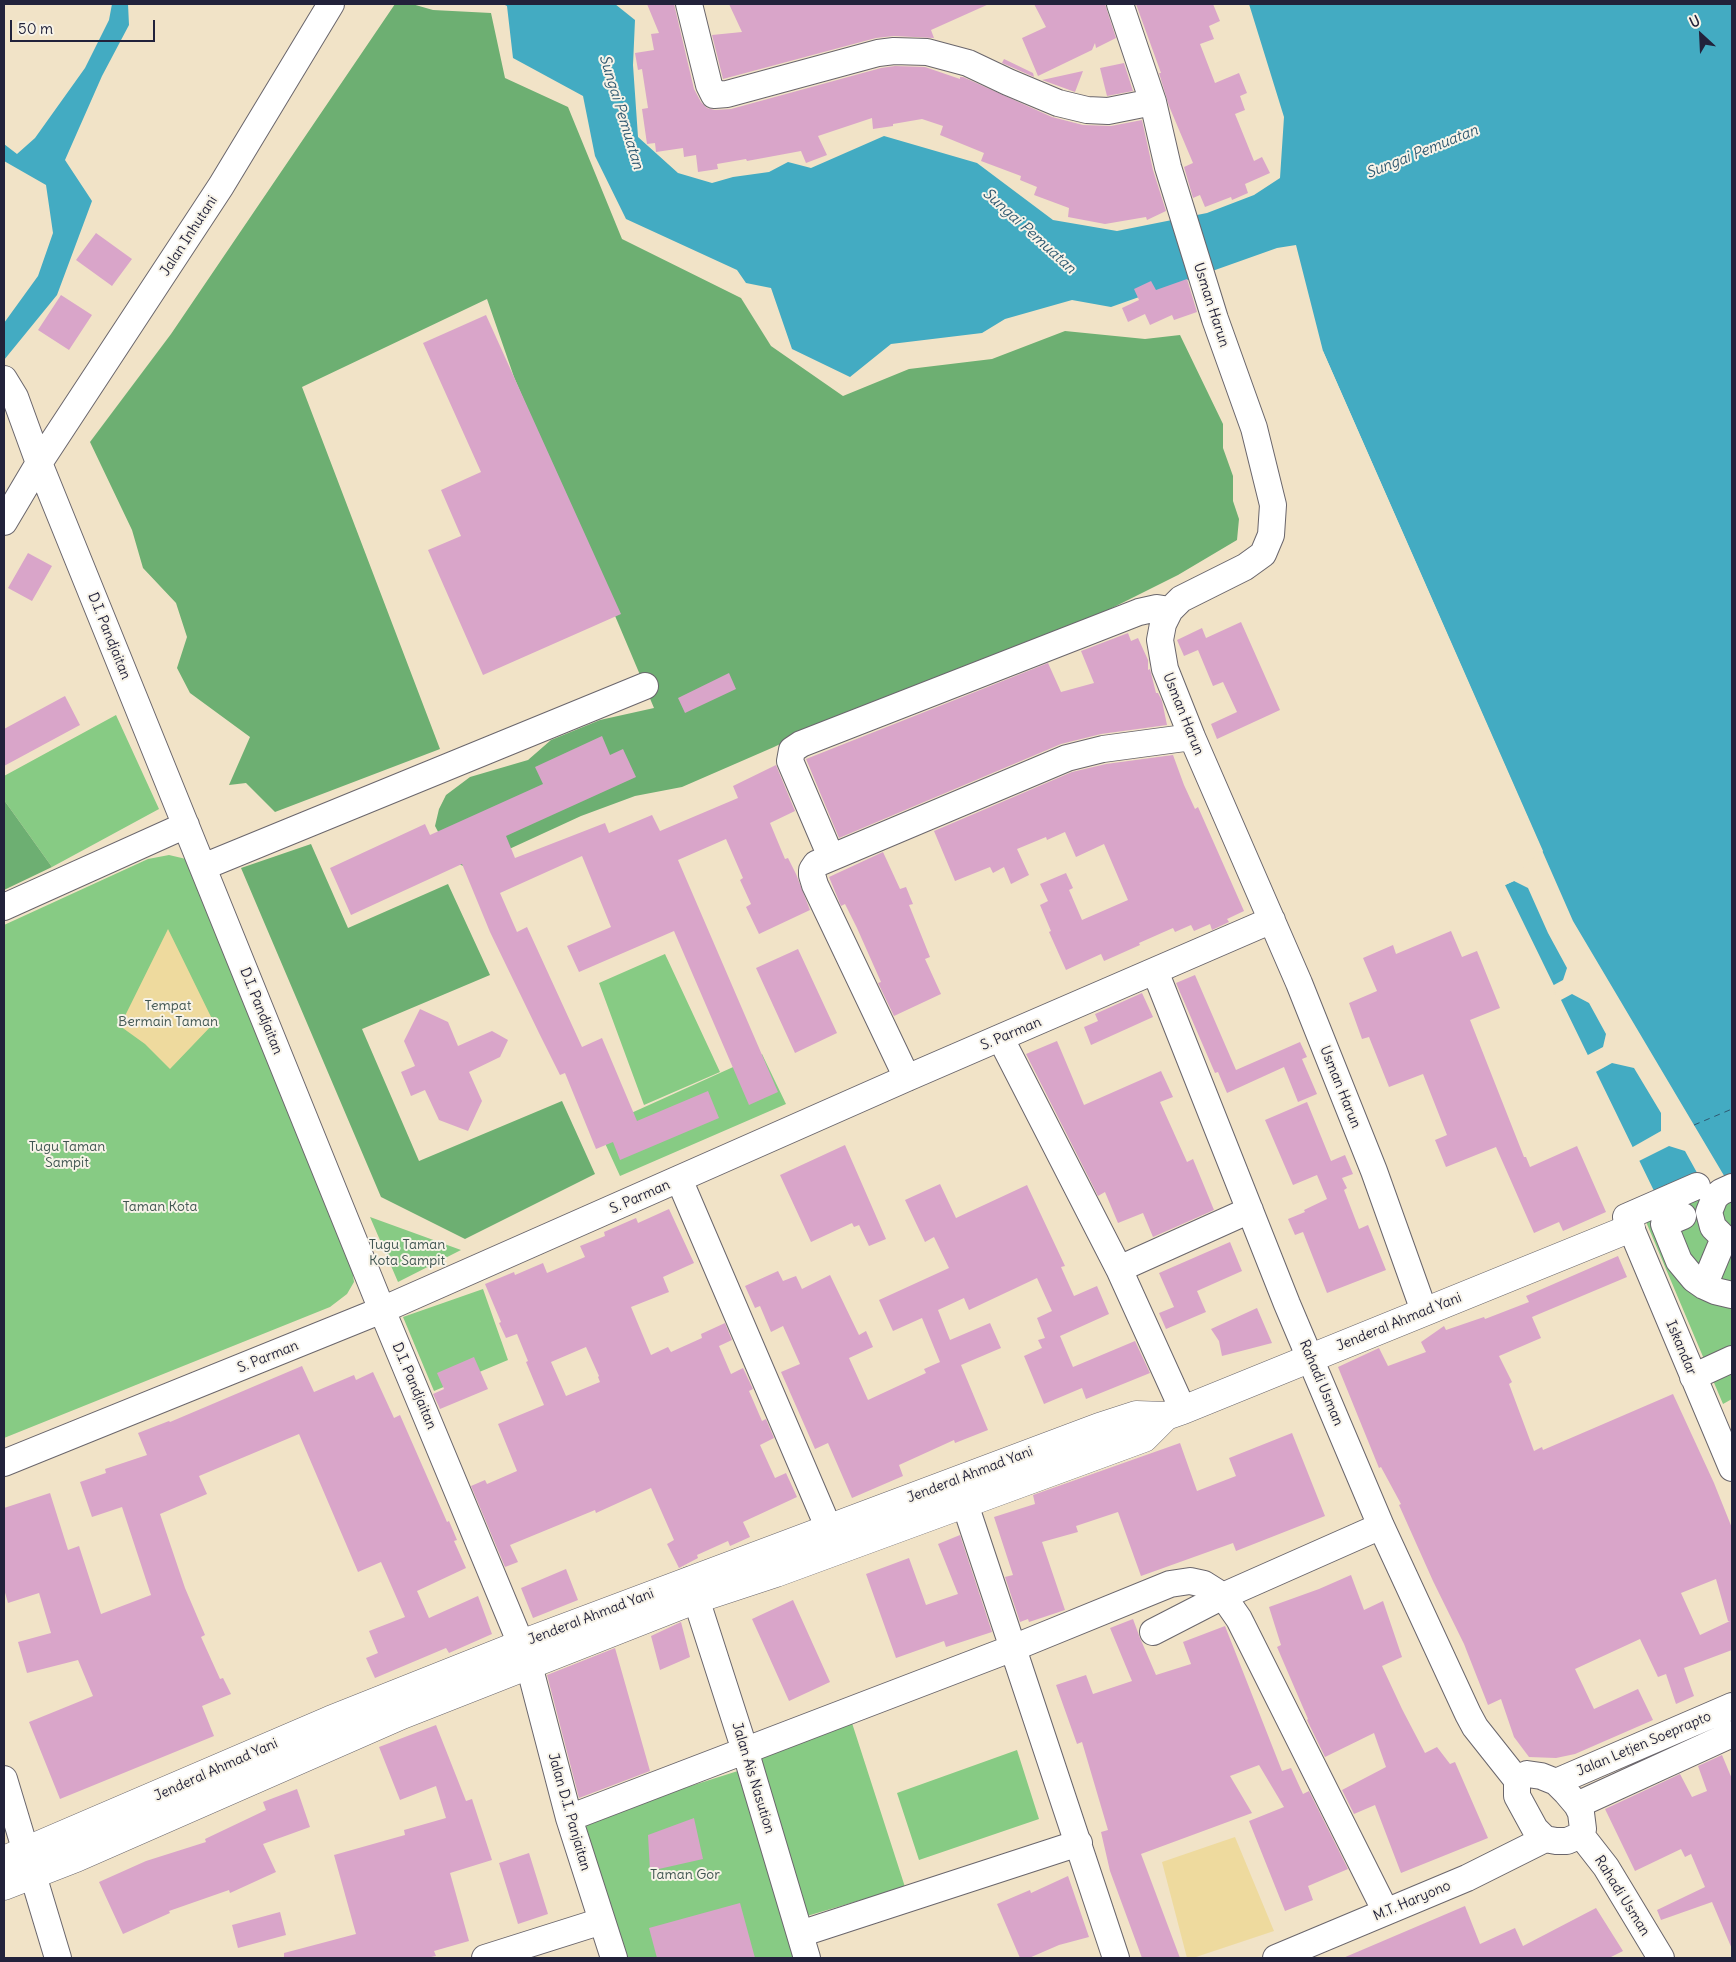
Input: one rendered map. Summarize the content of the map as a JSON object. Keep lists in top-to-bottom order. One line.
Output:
{"streets":{"highway":["Jenderal Ahmad Yani"],"street":["Jalan Inhutani","Usman Harun","D.I. Pandjaitan","S. Parman","Iskandar","Rahadi Usman","Jalan Letjen Soeprapto","Jalan Ais Nasution","Jalan D.I. Panjaitan","M.T. Haryono"]},"crossings":[["Jalan Inhutani","D.I. Pandjaitan"],["Usman Harun","S. Parman"],["Usman Harun","Jenderal Ahmad Yani"],["D.I. Pandjaitan","S. Parman"],["D.I. Pandjaitan","Jenderal Ahmad Yani"],["D.I. Pandjaitan","Jalan D.I. Panjaitan"],["S. Parman","Rahadi Usman"],["Jenderal Ahmad Yani","Iskandar"],["Jenderal Ahmad Yani","Rahadi Usman"],["Jenderal Ahmad Yani","Jalan Ais Nasution"],["Jenderal Ahmad Yani","Jalan D.I. Panjaitan"],["Rahadi Usman","Jalan Letjen Soeprapto"],["Rahadi Usman","M.T. Haryono"],["Jalan Letjen Soeprapto","M.T. Haryono"]],"water":["Sungai Pemuatan"],"parks":["Tempat Bermain Taman","Tugu Taman Sampit","Taman Kota","Tugu Taman Kota Sampit","Taman Gor"],"scale_bar":"50 m","north":"top left"}
